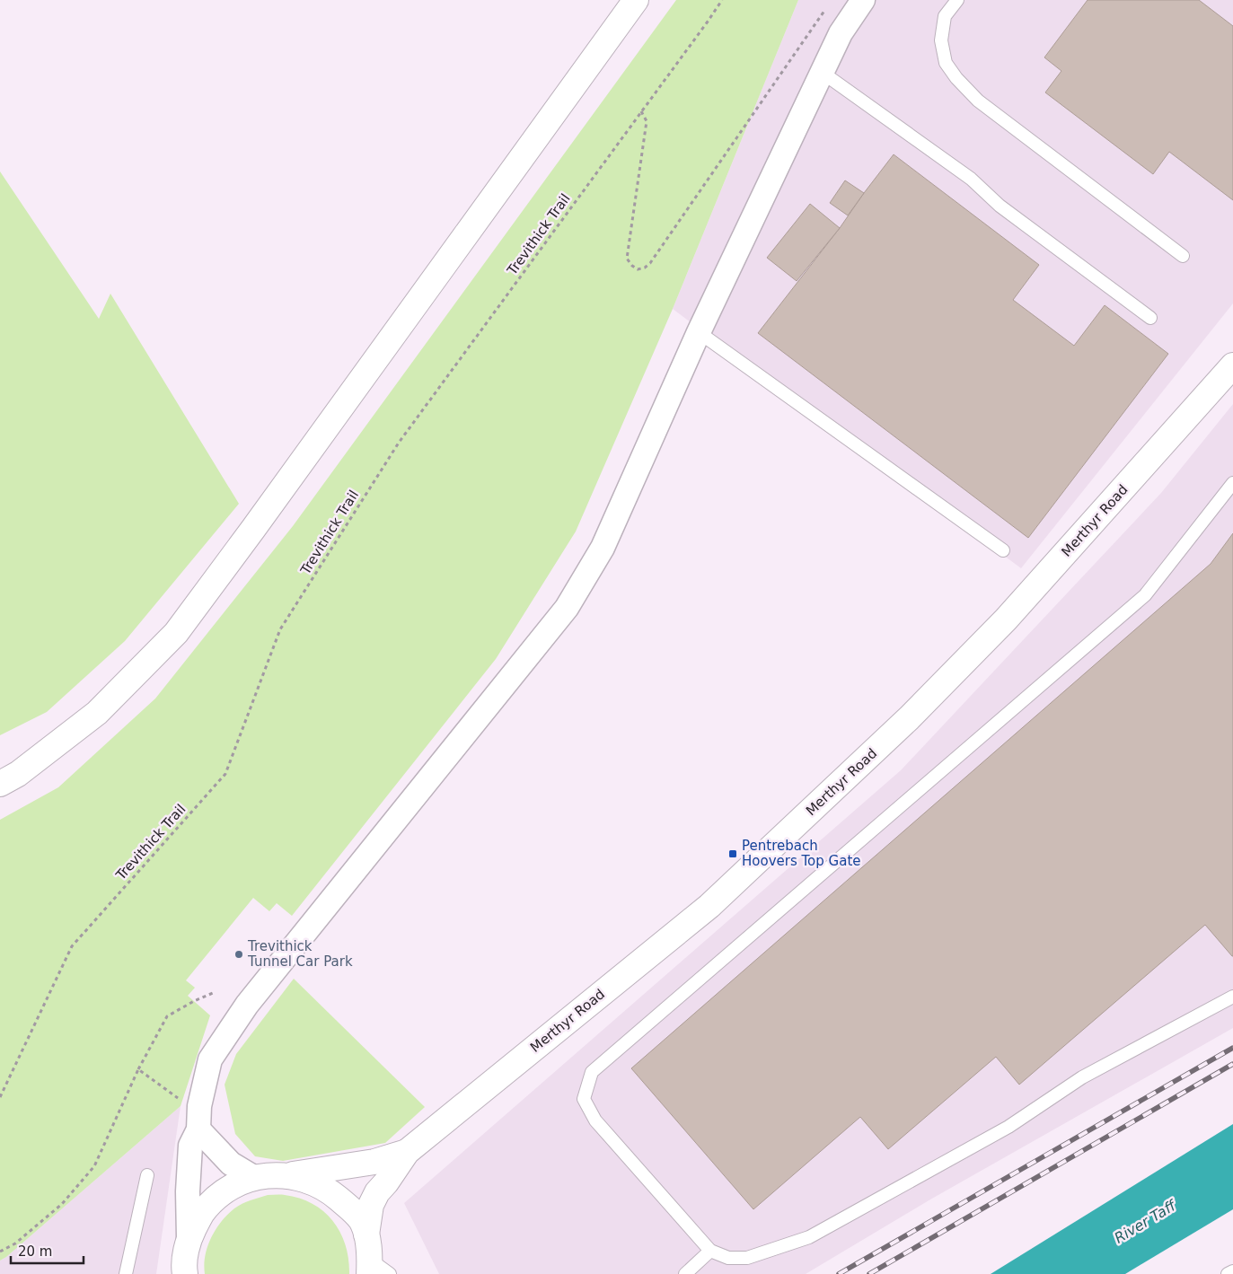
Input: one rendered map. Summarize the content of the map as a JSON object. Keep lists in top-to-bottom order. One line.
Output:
{"streets":{"main road":["Merthyr Road"],"path":["Trevithick Trail"]},"water":["River Taff"],"places":{"transit":["Pentrebach Hoovers Top Gate"],"other":["Trevithick Tunnel Car Park"]},"scale_bar":"20 m"}
